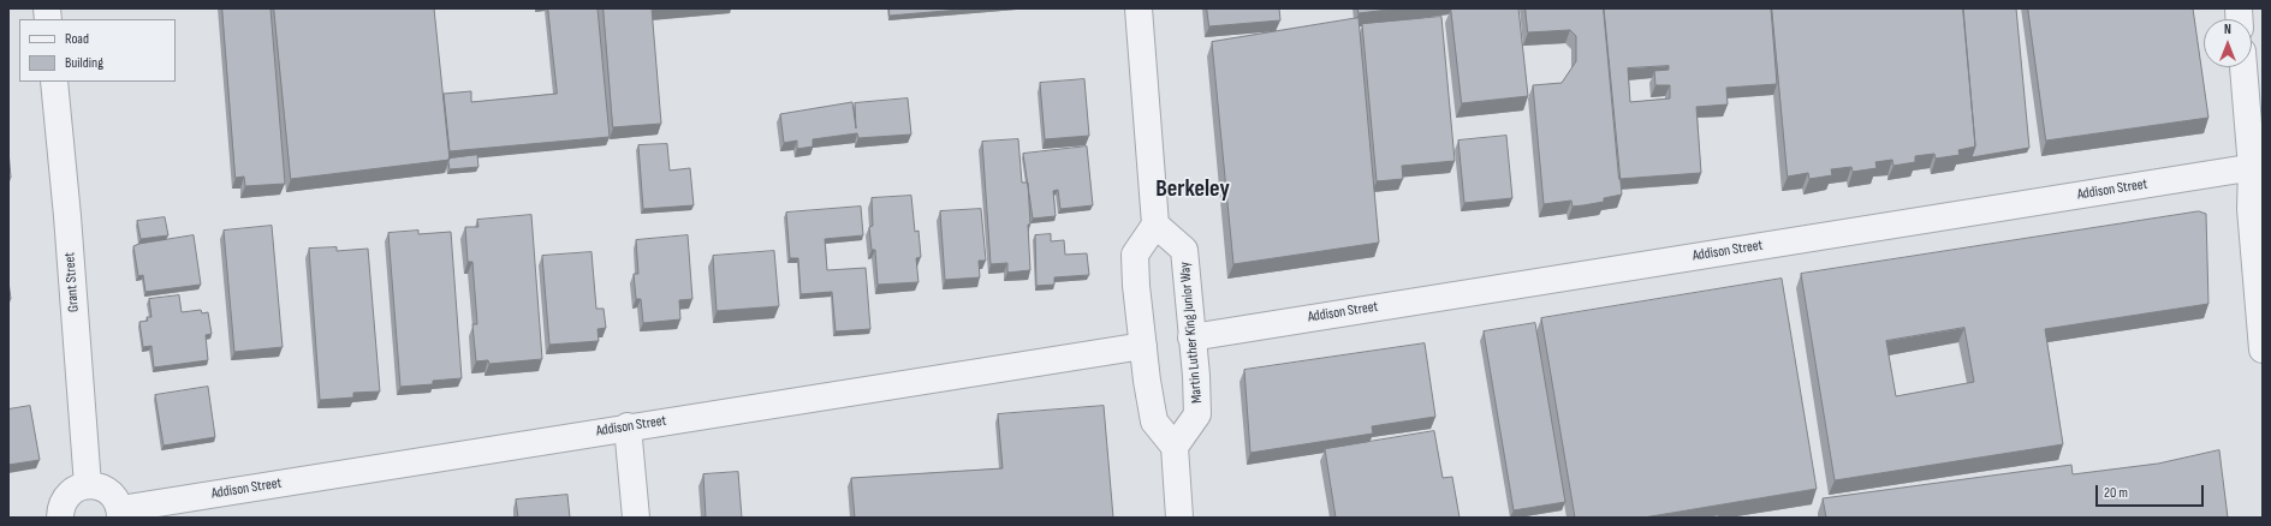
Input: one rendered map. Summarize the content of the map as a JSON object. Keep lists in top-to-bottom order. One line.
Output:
{"streets":{"street":["Addison Street","Grant Street","Martin Luther King Junior Way"]},"crossings":[["Addison Street","Martin Luther King Junior Way"]],"districts":["Berkeley"],"legend":["Road","Building"],"scale_bar":"20 m","north":"top"}
